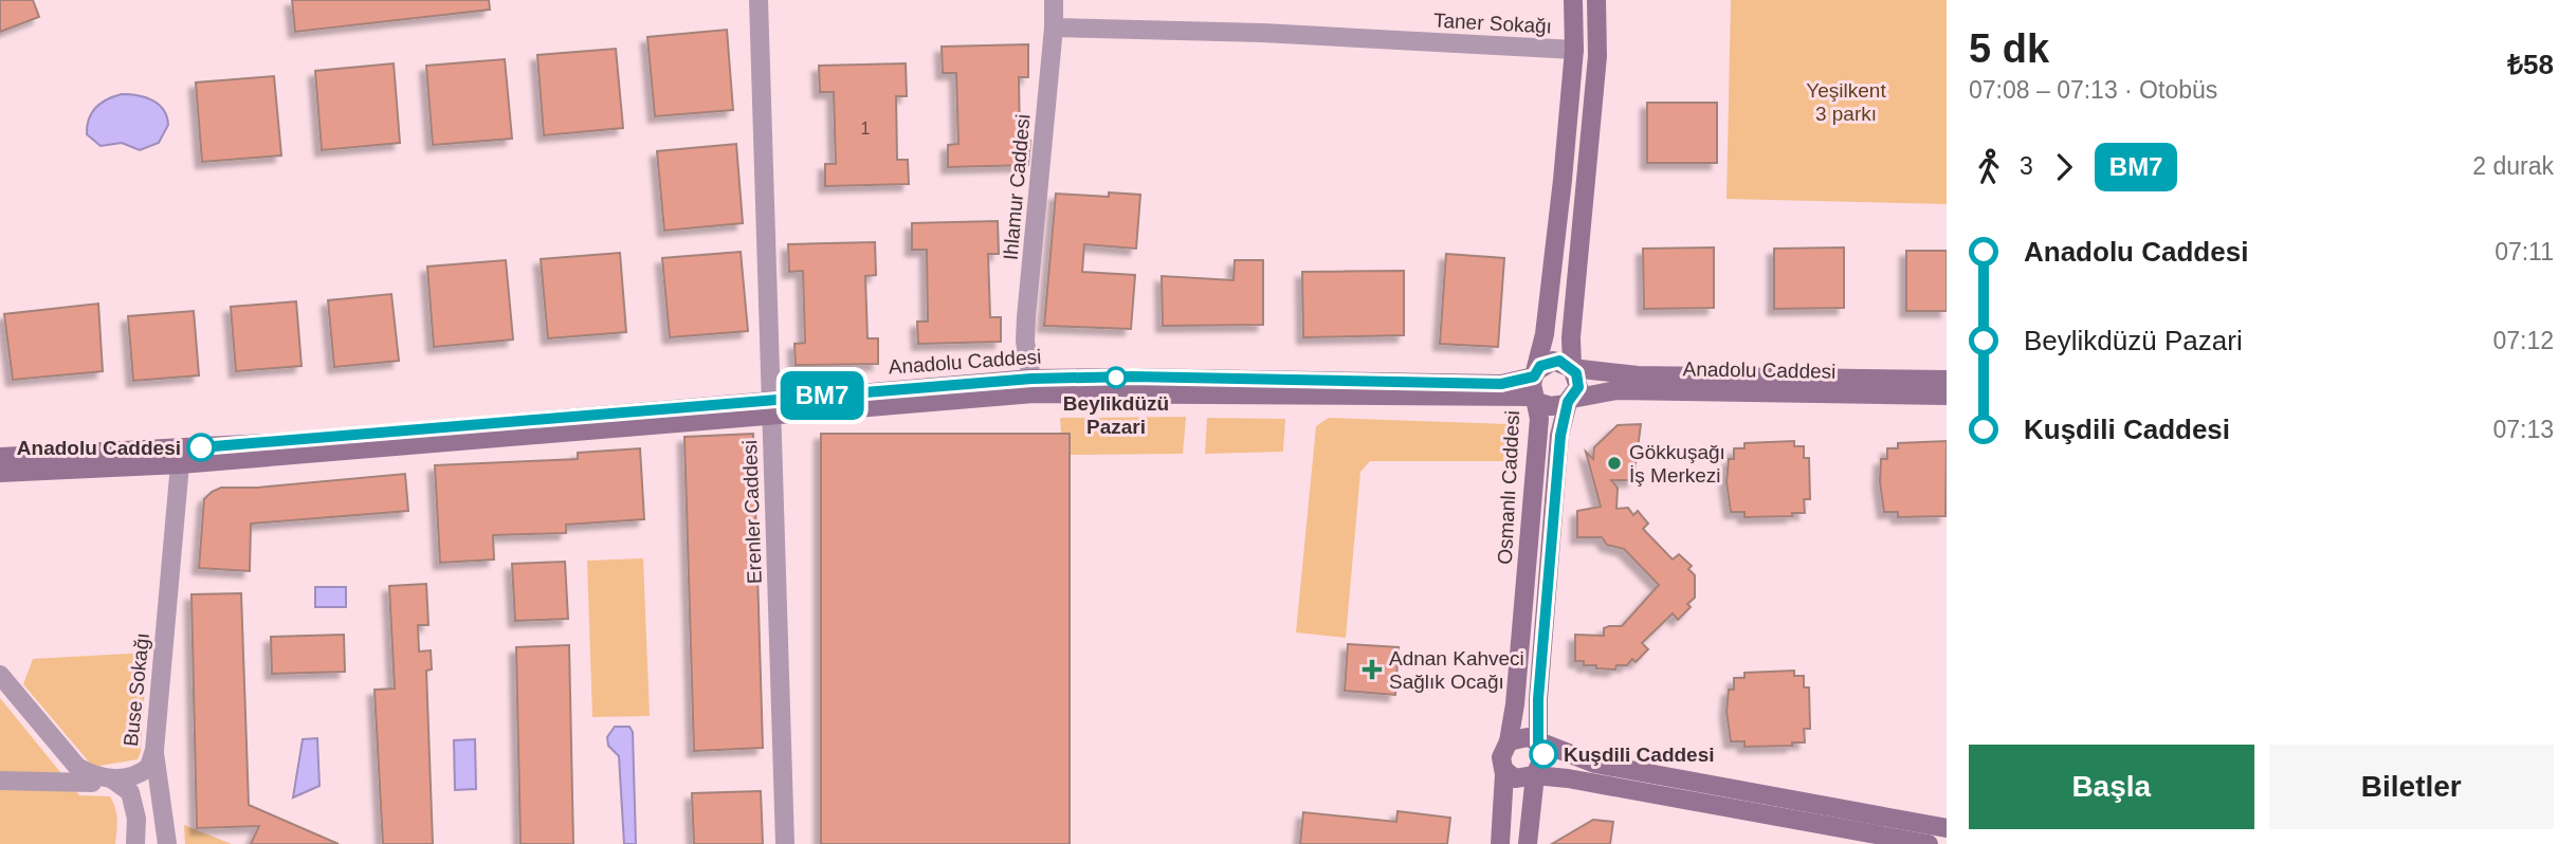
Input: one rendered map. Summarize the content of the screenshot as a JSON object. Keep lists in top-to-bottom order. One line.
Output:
{"streets":{"main road":["Anadolu Caddesi","Osmanlı Caddesi"],"street":["Taner Sokağı","Ihlamur Caddesi","Erenler Caddesi","Buse Sokağı"]},"crossings":[["Taner Sokağı","Ihlamur Caddesi"],["Taner Sokağı","Osmanlı Caddesi"],["Ihlamur Caddesi","Anadolu Caddesi"],["Anadolu Caddesi","Osmanlı Caddesi"],["Anadolu Caddesi","Erenler Caddesi"],["Anadolu Caddesi","Buse Sokağı"]],"parks":["Yeşilkent 3 parkı"],"places":{"other":["Beylikdüzü Pazari","Anadolu Caddesi","Gökkuşağı İş Merkezi","Kuşdili Caddesi"],"health":["Adnan Kahveci Sağlık Ocağı"]},"lines":["bus line BM7"],"house_numbers":["1"],"page":{"on_map":"BM7","heading":["5 dk","07:08 – 07:13 · Otobüs","₺58"],"legs":["3","BM7","2 durak"],"list":[{"name":"Anadolu Caddesi","value":"07:11"},{"name":"Beylikdüzü Pazari","value":"07:12"},{"name":"Kuşdili Caddesi","value":"07:13"}],"buttons":["Başla","Biletler"]}}
